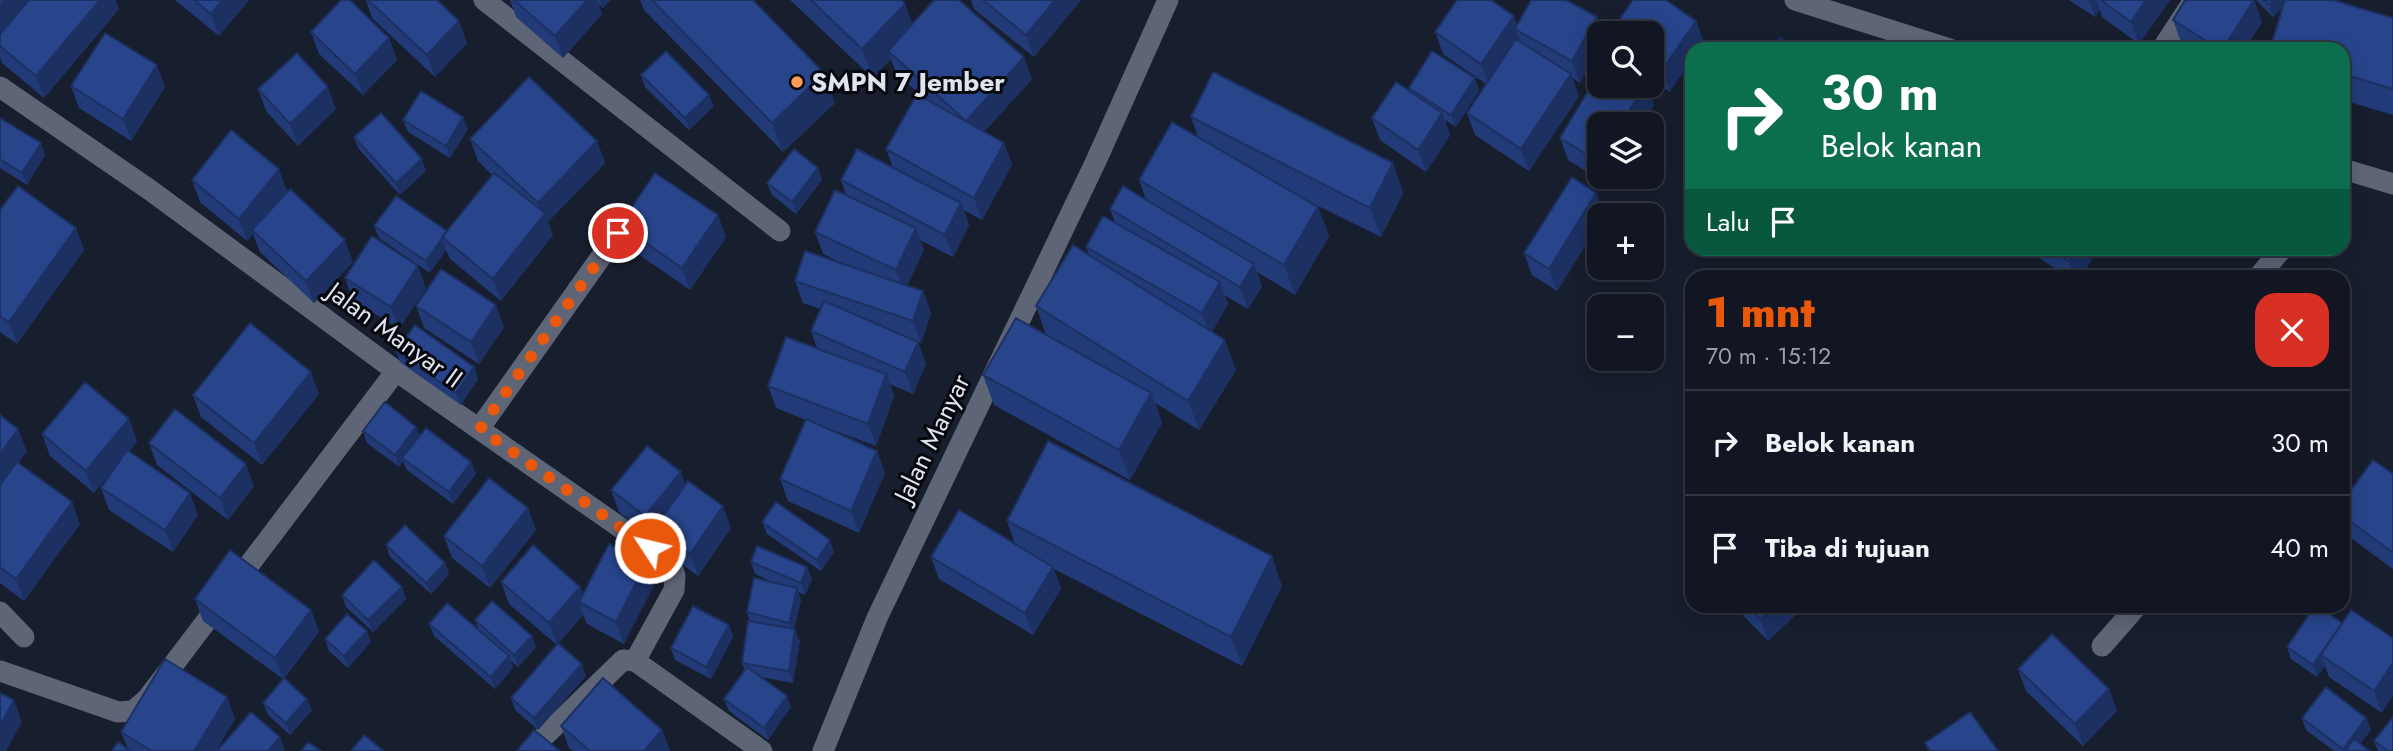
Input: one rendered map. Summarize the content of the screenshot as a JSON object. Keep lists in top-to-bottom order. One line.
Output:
{"streets":{"street":["Jalan Manyar II","Jalan Manyar"]},"places":["SMPN 7 Jember"],"page":{"map_buttons":["+","−"],"turn":["30 m","Belok kanan"],"then":"Lalu","heading":["1 mnt","70 m · 15:12"],"list":[{"name":"Belok kanan","value":"30 m"},{"name":"Tiba di tujuan","value":"40 m"}]}}
